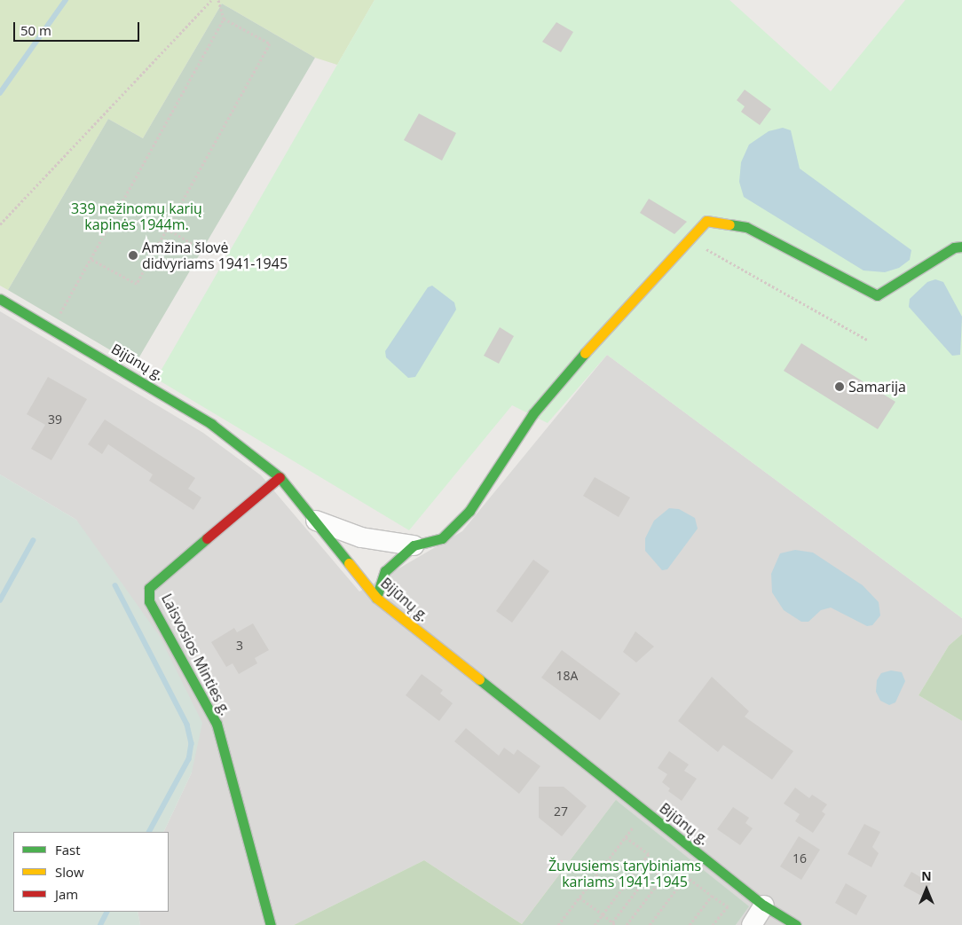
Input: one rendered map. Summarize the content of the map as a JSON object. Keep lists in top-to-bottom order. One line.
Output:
{"streets":{"street":["Bijūnų g.","Laisvosios Minties g."]},"crossings":[["Bijūnų g.","Laisvosios Minties g."]],"parks":["339 nežinomų karių kapinės 1944m.","Žuvusiems tarybiniams kariams 1941-1945"],"places":["Amžina šlovė didvyriams 1941-1945","Samarija"],"house_numbers":["39","3","18A","27","16"],"legend":["Fast","Slow","Jam"],"scale_bar":"50 m","north":"top"}
